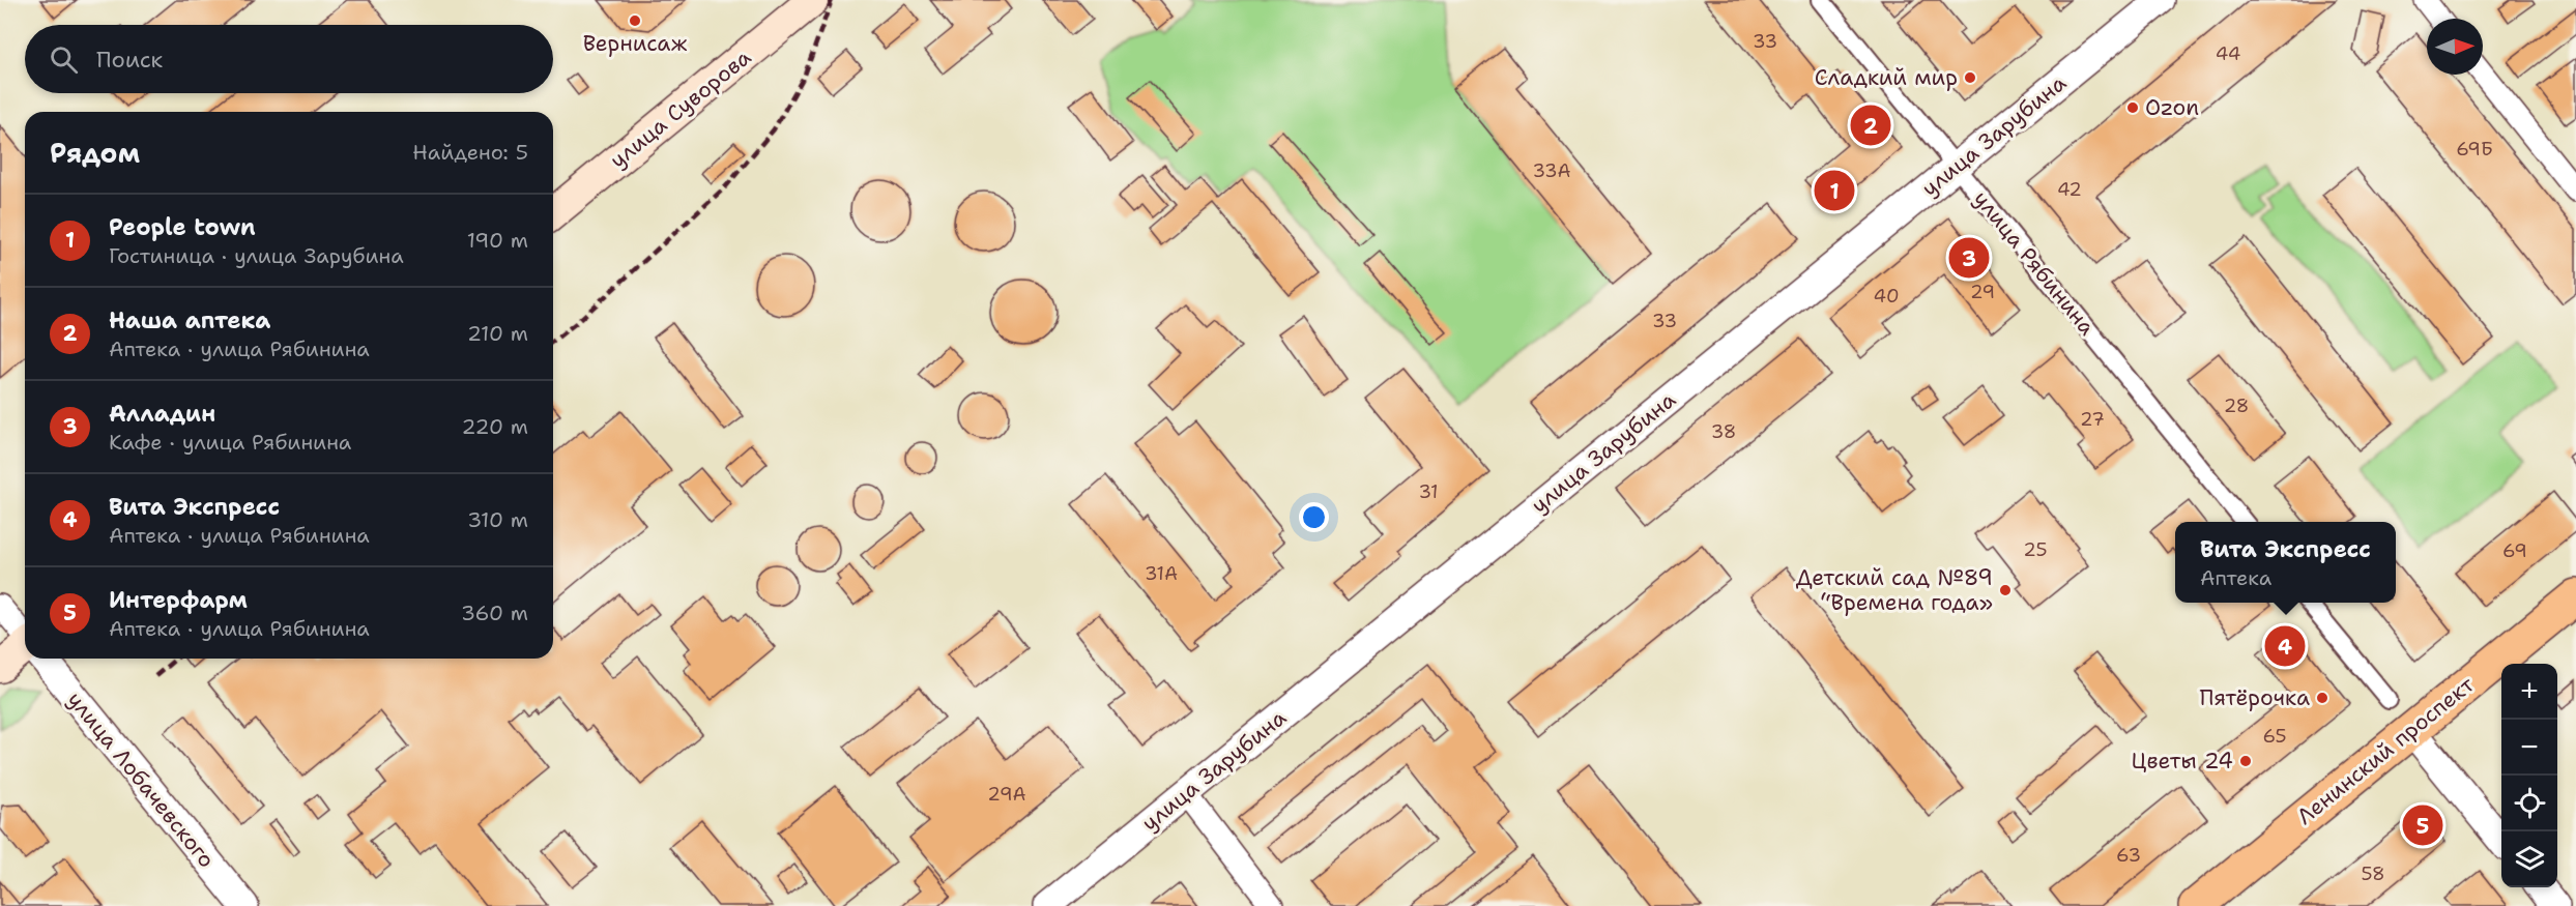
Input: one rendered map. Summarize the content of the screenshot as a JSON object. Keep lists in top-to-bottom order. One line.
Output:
{"streets":{"main road":["улица Суворова","Ленинский проспект"],"street":["улица Зарубина","улица Рябинина","улица Лобачевского"]},"crossings":[["улица Зарубина","улица Рябинина"]],"places":["Вернисаж","Сладкий мир","Ozon","Детский сад №89 “Времена года»","Пятёрочка","Цветы 24"],"house_numbers":["33","44","69Б","33А","42","29","40","33","28","27","38","31","25","69","31А","65","29А","63","58"],"north":"right","page":{"search":"Поиск","pins":["2","1","3","4","5"],"heading":["Рядом","Найдено: 5"],"list":[{"mark":"1","name":"People town","note":"Гостиница · улица Зарубина","value":"190 m"},{"mark":"2","name":"Наша аптека","note":"Аптека · улица Рябинина","value":"210 m"},{"mark":"3","name":"Алладин","note":"Кафе · улица Рябинина","value":"220 m"},{"mark":"4","name":"Вита Экспресс","note":"Аптека · улица Рябинина","value":"310 m"},{"mark":"5","name":"Интерфарм","note":"Аптека · улица Рябинина","value":"360 m"}],"popup":["Вита Экспресс","Аптека"],"map_buttons":["+","−"]}}
